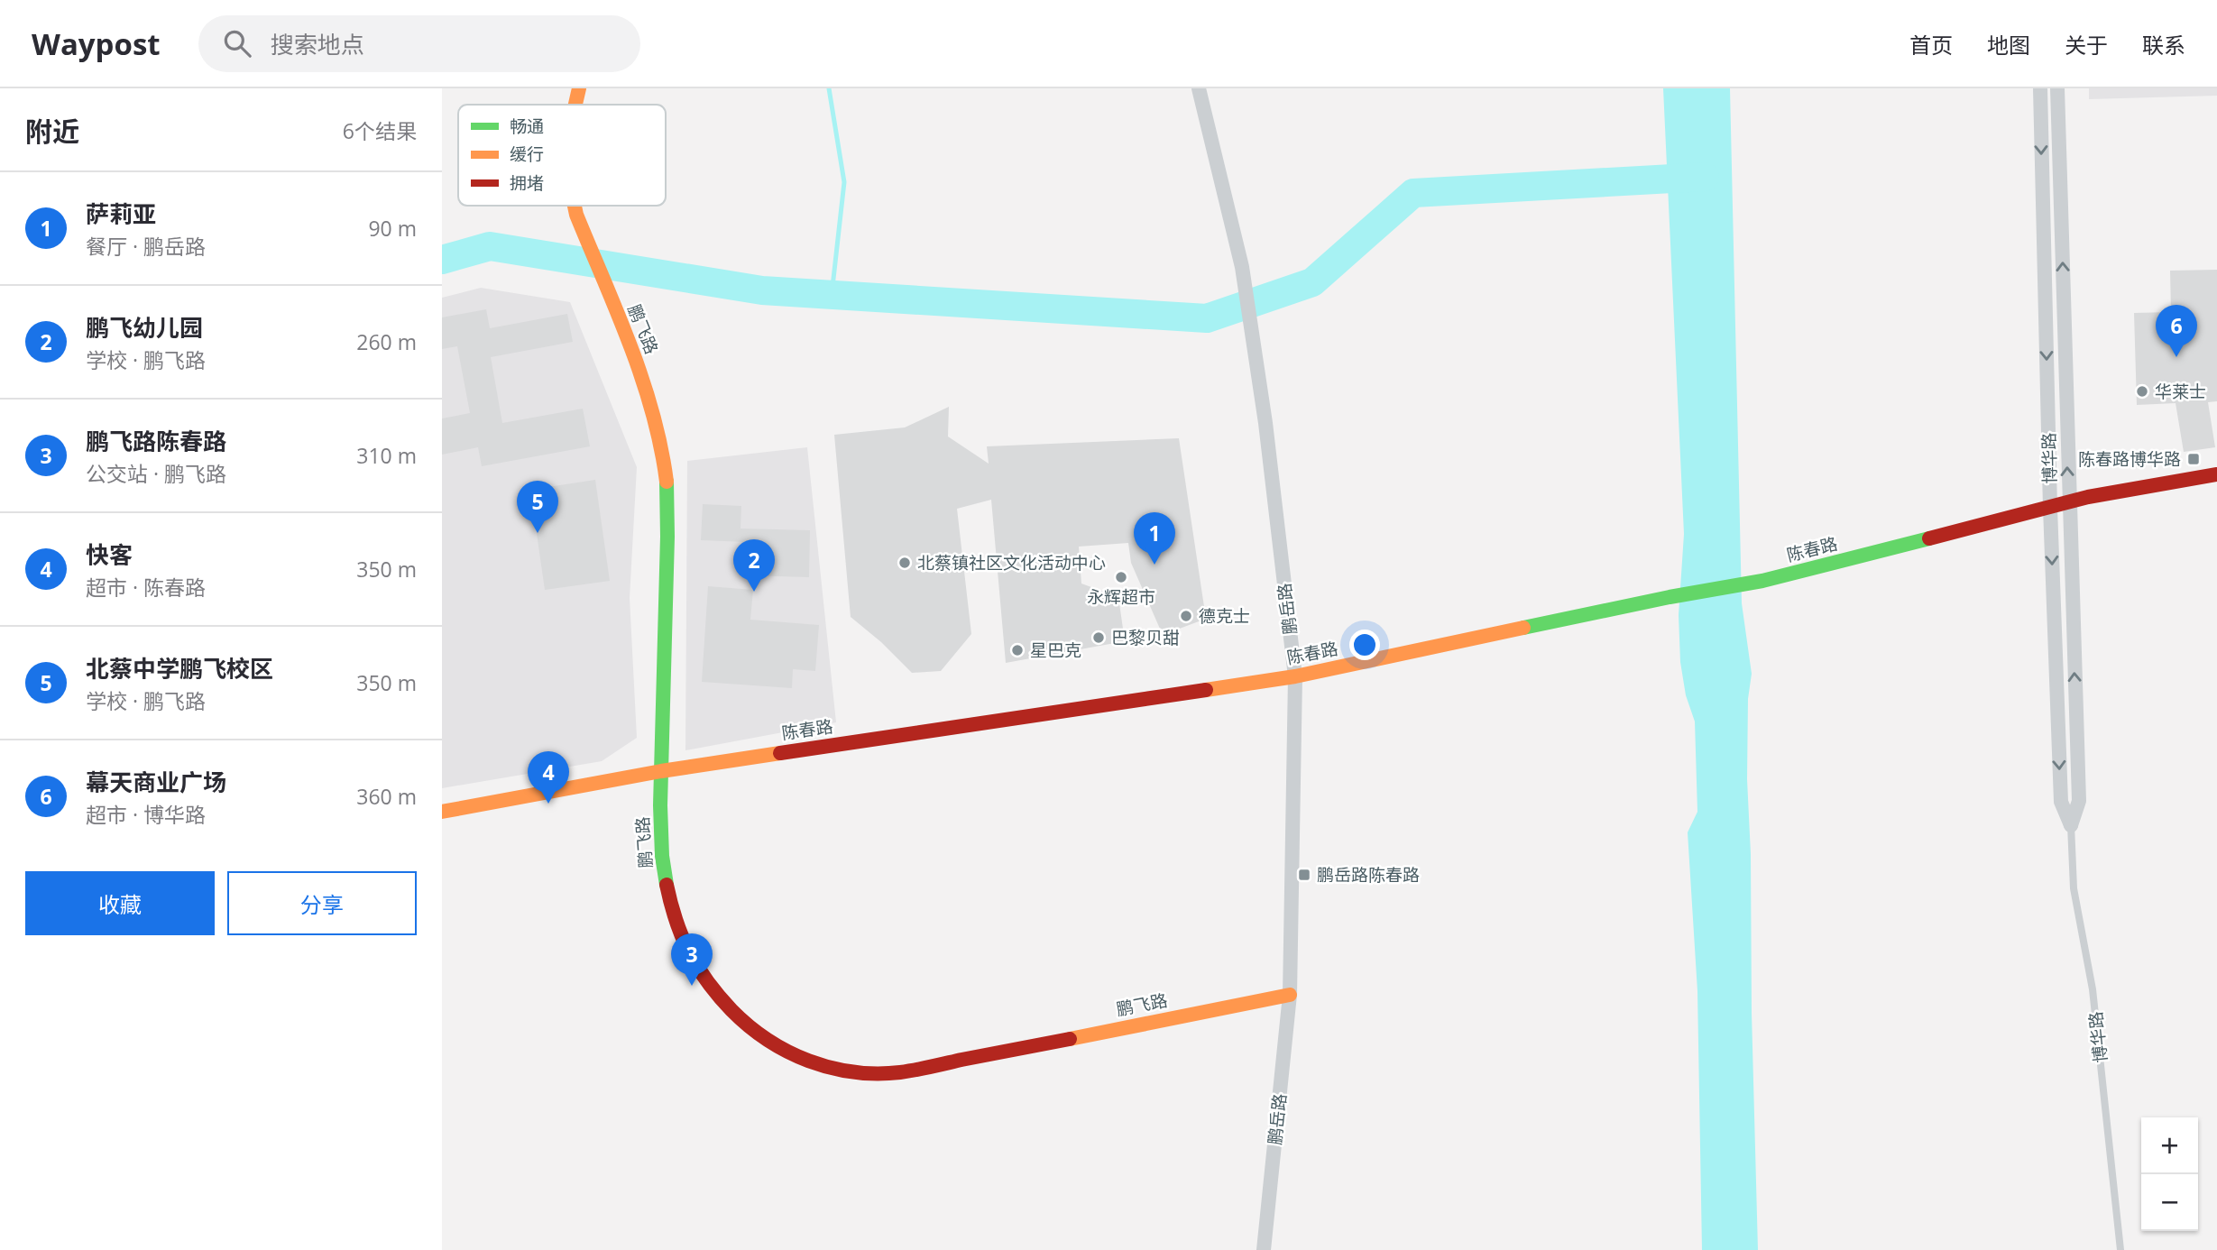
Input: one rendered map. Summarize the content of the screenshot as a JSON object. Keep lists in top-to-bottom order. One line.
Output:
{"streets":{"street":["鹏飞路","博华路","陈春路","鹏岳路"]},"crossings":[["鹏飞路","陈春路"],["鹏飞路","鹏岳路"],["博华路","陈春路"],["陈春路","鹏岳路"]],"places":{"other":["华莱士","北蔡镇社区文化活动中心","永辉超市","德克士","巴黎贝甜","星巴克"],"transit":["陈春路博华路","鹏岳路陈春路"]},"legend":["畅通","缓行","拥堵"],"page":{"header":"Waypost","search":"搜索地点","nav":["首页","地图","关于","联系"],"heading":["附近","6个结果"],"list":[{"mark":"1","name":"萨莉亚","note":"餐厅 · 鹏岳路","value":"90 m"},{"mark":"2","name":"鹏飞幼儿园","note":"学校 · 鹏飞路","value":"260 m"},{"mark":"3","name":"鹏飞路陈春路","note":"公交站 · 鹏飞路","value":"310 m"},{"mark":"4","name":"快客","note":"超市 · 陈春路","value":"350 m"},{"mark":"5","name":"北蔡中学鹏飞校区","note":"学校 · 鹏飞路","value":"350 m"},{"mark":"6","name":"幕天商业广场","note":"超市 · 博华路","value":"360 m"}],"pins":["6","5","1","2","4","3"],"buttons":["收藏","分享"],"map_buttons":["+","−"]}}
